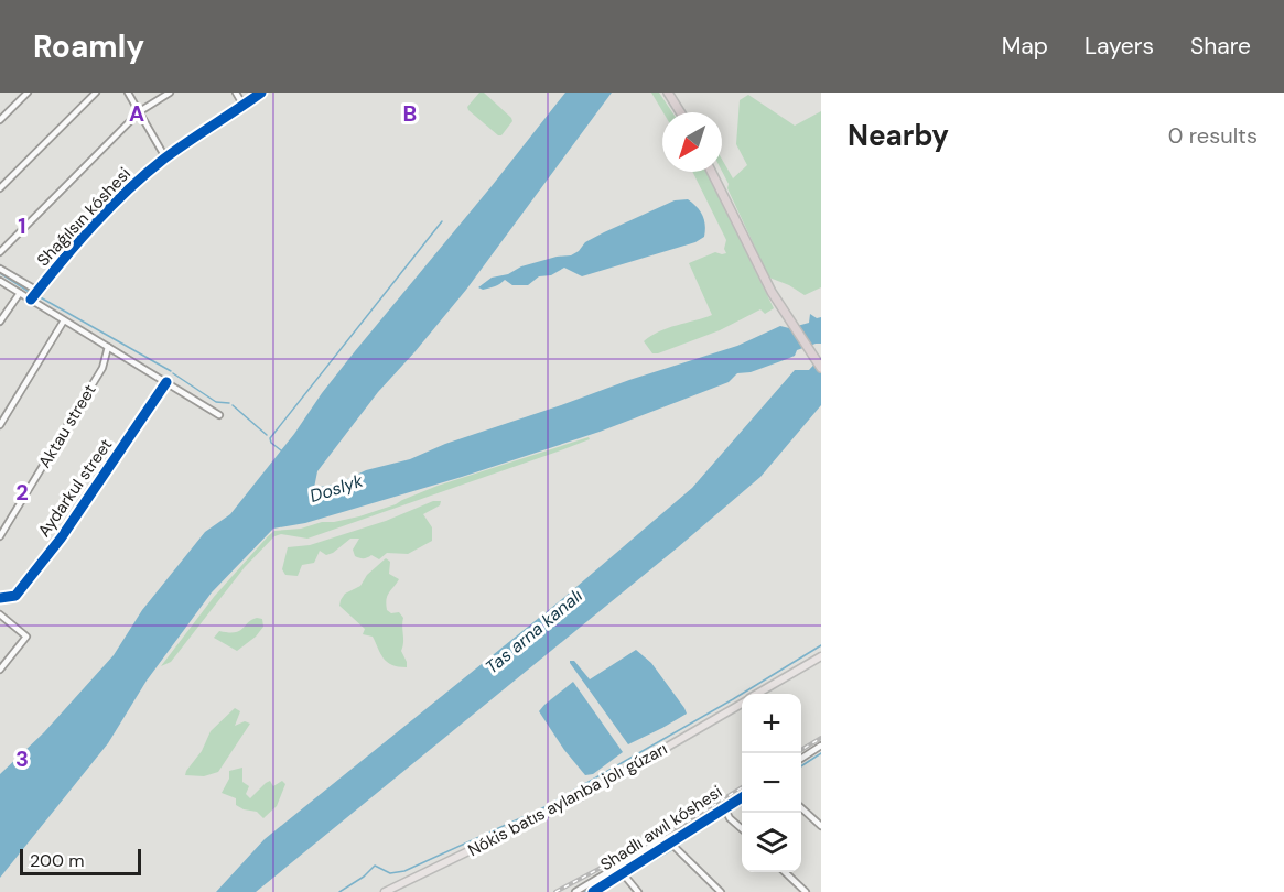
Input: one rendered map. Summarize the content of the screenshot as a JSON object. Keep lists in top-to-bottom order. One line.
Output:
{"streets":{"main road":["Nókis batıs aylanba jolı gúzarı"],"street":["Shaǵılsın kóshesi","Aktau street","Aydarkul street","Shadlı awıl kóshesi"]},"water":["Doslyk","Tas arna kanalı"],"scale_bar":"200 m","north":"bottom left","page":{"header":"Roamly","nav":["Map","Layers","Share"],"heading":["Nearby","0 results"],"map_buttons":["+","−"],"scale":"200 m"},"grid":{"columns":["A","B"],"rows":["1","2","3"]}}
